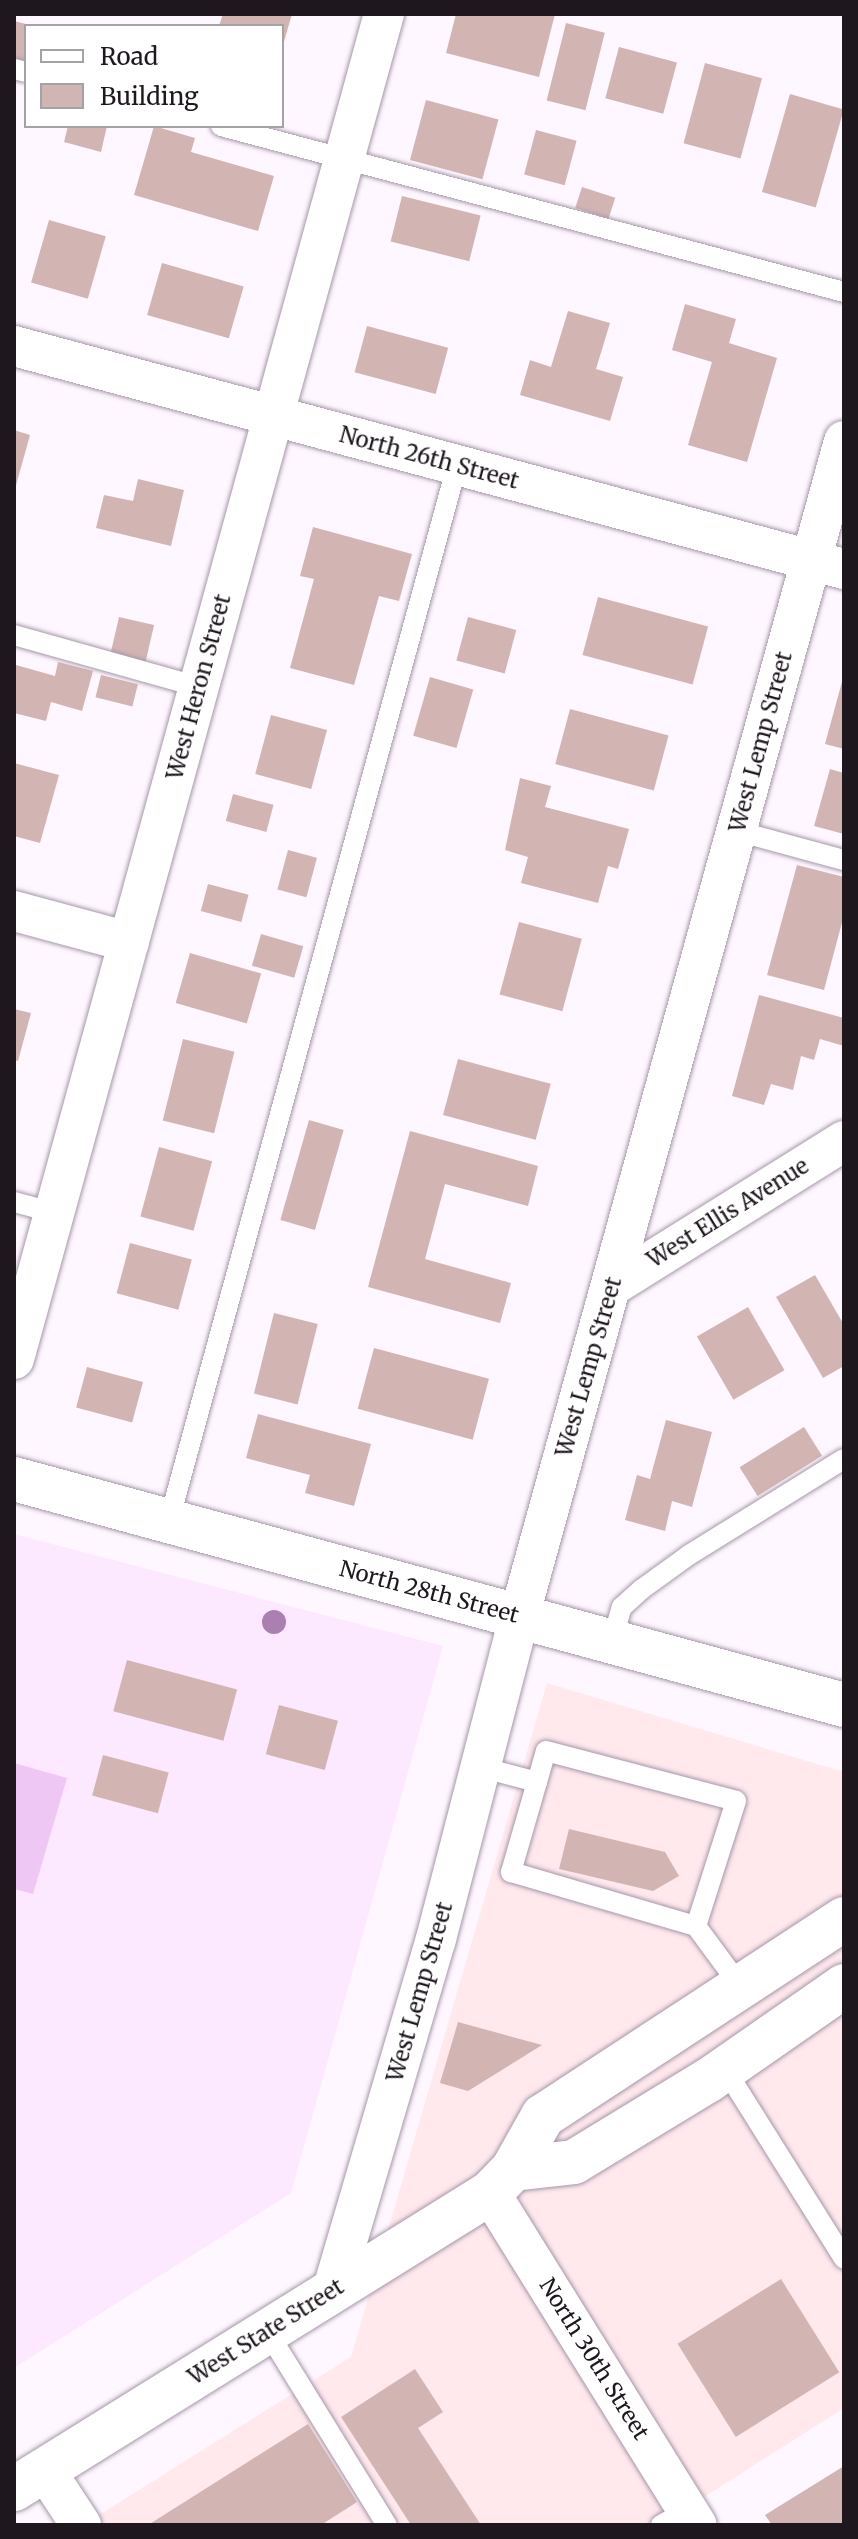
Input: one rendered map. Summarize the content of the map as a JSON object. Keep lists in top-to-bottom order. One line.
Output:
{"streets":{"main road":["North 28th Street","West State Street"],"street":["North 26th Street","West Heron Street","West Lemp Street","West Ellis Avenue","North 30th Street"]},"crossings":[["North 26th Street","West Heron Street"],["North 26th Street","West Lemp Street"],["West Lemp Street","West Ellis Avenue"],["West Lemp Street","North 28th Street"],["West Lemp Street","West State Street"],["West State Street","North 30th Street"]],"legend":["Road","Building"]}
